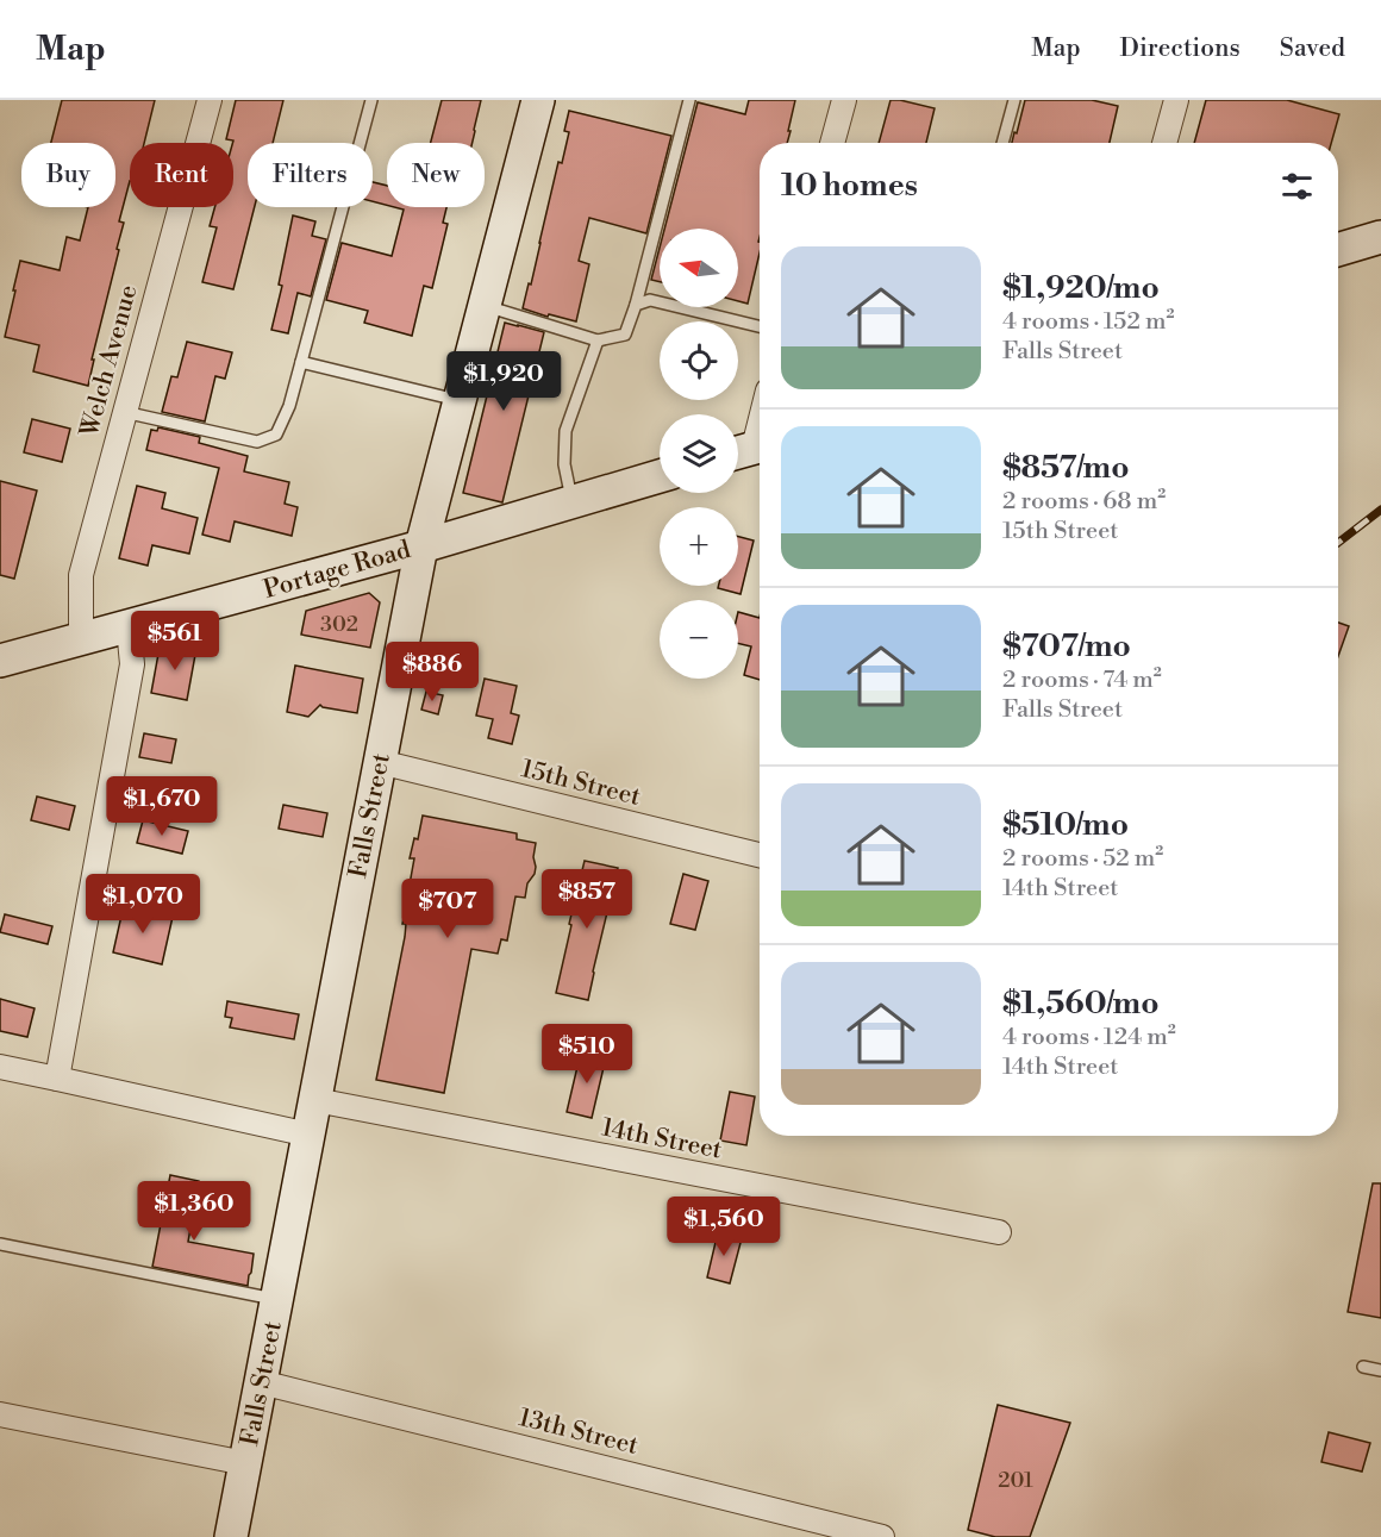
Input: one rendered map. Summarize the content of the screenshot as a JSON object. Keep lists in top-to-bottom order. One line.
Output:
{"streets":{"street":["Welch Avenue","Portage Road","15th Street","Falls Street","14th Street","13th Street"]},"crossings":[["Welch Avenue","Portage Road"],["Portage Road","Falls Street"],["15th Street","Falls Street"],["Falls Street","14th Street"],["Falls Street","13th Street"]],"house_numbers":["302","201"],"north":"left","page":{"header":"Map","nav":["Map","Directions","Saved"],"chip":["Buy","Rent","Filters","New"],"heading":"10 homes","map_buttons":["+","−"],"list":[{"name":"$1,920/mo","note":"4 rooms · 152 m² · Falls Street"},{"name":"$857/mo","note":"2 rooms · 68 m² · 15th Street"},{"name":"$707/mo","note":"2 rooms · 74 m² · Falls Street"},{"name":"$510/mo","note":"2 rooms · 52 m² · 14th Street"},{"name":"$1,560/mo","note":"4 rooms · 124 m² · 14th Street"}],"price":["$1,920","$561","$886","$1,670","$857","$1,070","$707","$510","$1,360","$1,560"]}}
